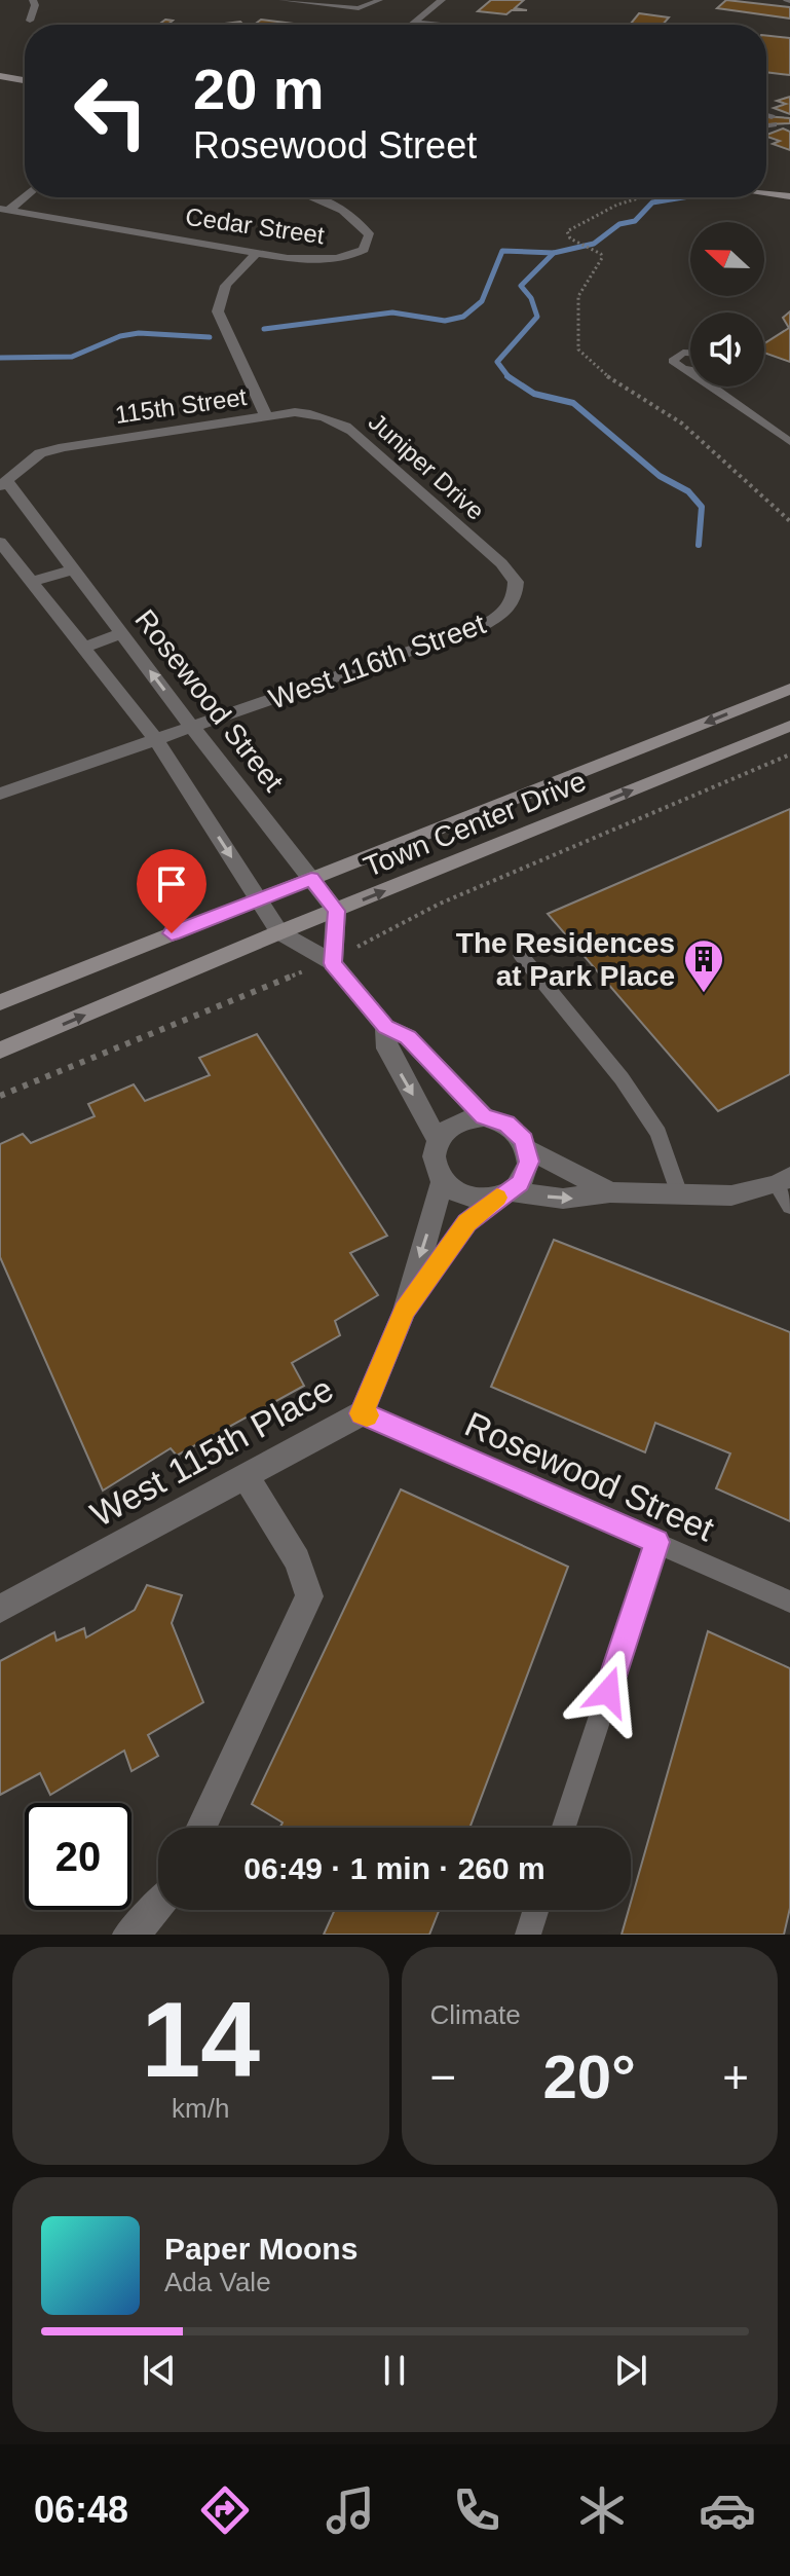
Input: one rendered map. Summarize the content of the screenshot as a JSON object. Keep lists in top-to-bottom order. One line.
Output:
{"streets":{"street":["Cedar Street","115th Street","Juniper Drive","West 116th Street","Rosewood Street","Town Center Drive","West 115th Place"]},"crossings":[["115th Street","Juniper Drive"],["115th Street","Rosewood Street"],["Juniper Drive","West 116th Street"],["West 116th Street","Rosewood Street"],["Rosewood Street","Town Center Drive"],["Rosewood Street","West 115th Place"]],"places":{"building":["The Residences at Park Place"]},"north":"left","page":{"turn":["20 m","Rosewood Street"],"limit":"20","trip":"06:49 · 1 min · 260 m","tile":[["14","km/h"],"Climate"],"heat":["−","20°","+"],"song":["Paper Moons","Ada Vale"],"tabs":"06:48"}}
